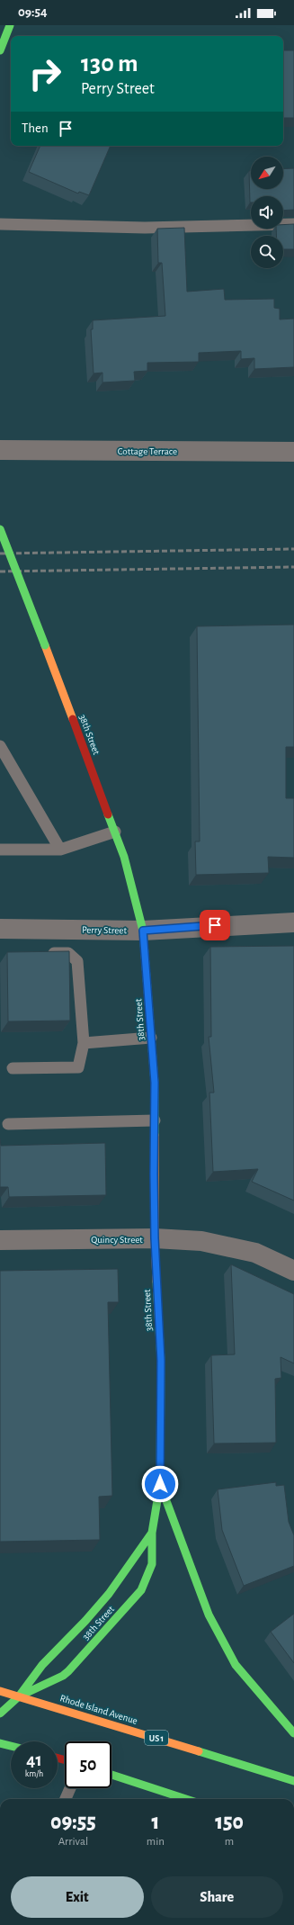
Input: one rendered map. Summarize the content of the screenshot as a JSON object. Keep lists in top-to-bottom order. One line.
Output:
{"streets":{"main road":["38th Street","Rhode Island Avenue","US 1"],"street":["Cottage Terrace","Perry Street","Quincy Street"]},"crossings":[["38th Street","Perry Street"],["38th Street","Quincy Street"],["38th Street","Rhode Island Avenue"]],"north":"bottom left","page":{"status":"09:54","turn":["130 m","Perry Street"],"then":"Then","speed":"41 km/h","limit":"50","eta":["09:55","Arrival","1","min","150","m"],"buttons":["Exit","Share"]}}
